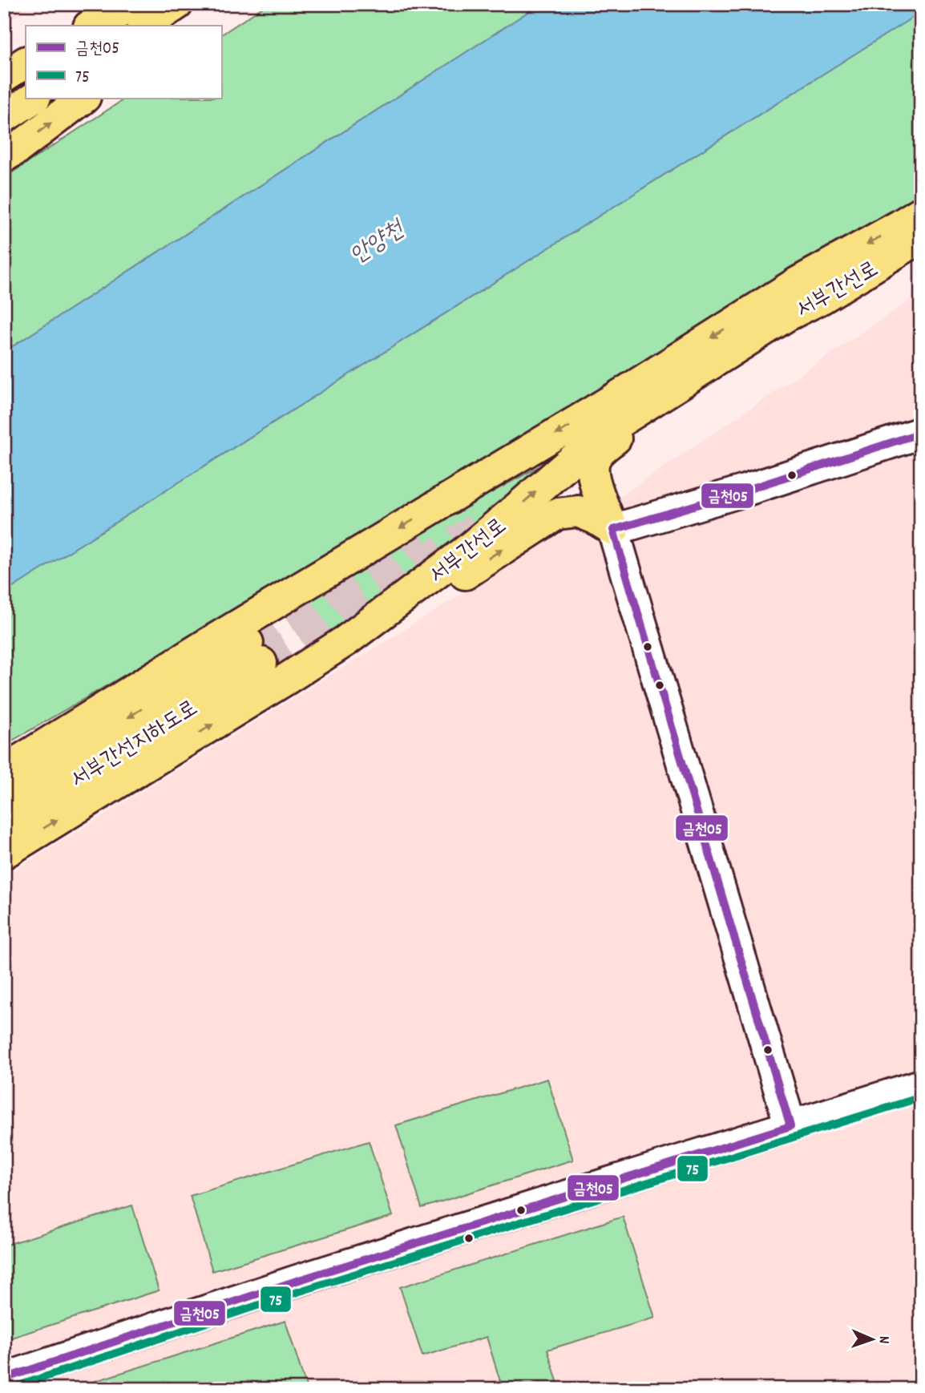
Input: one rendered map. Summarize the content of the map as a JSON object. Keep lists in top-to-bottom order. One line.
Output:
{"streets":{"main road":["서부간선로","서부간선지하도로"]},"water":["안양천"],"lines":["transit line 금천05","transit line 75"],"legend":["금천05","75"],"north":"right"}
